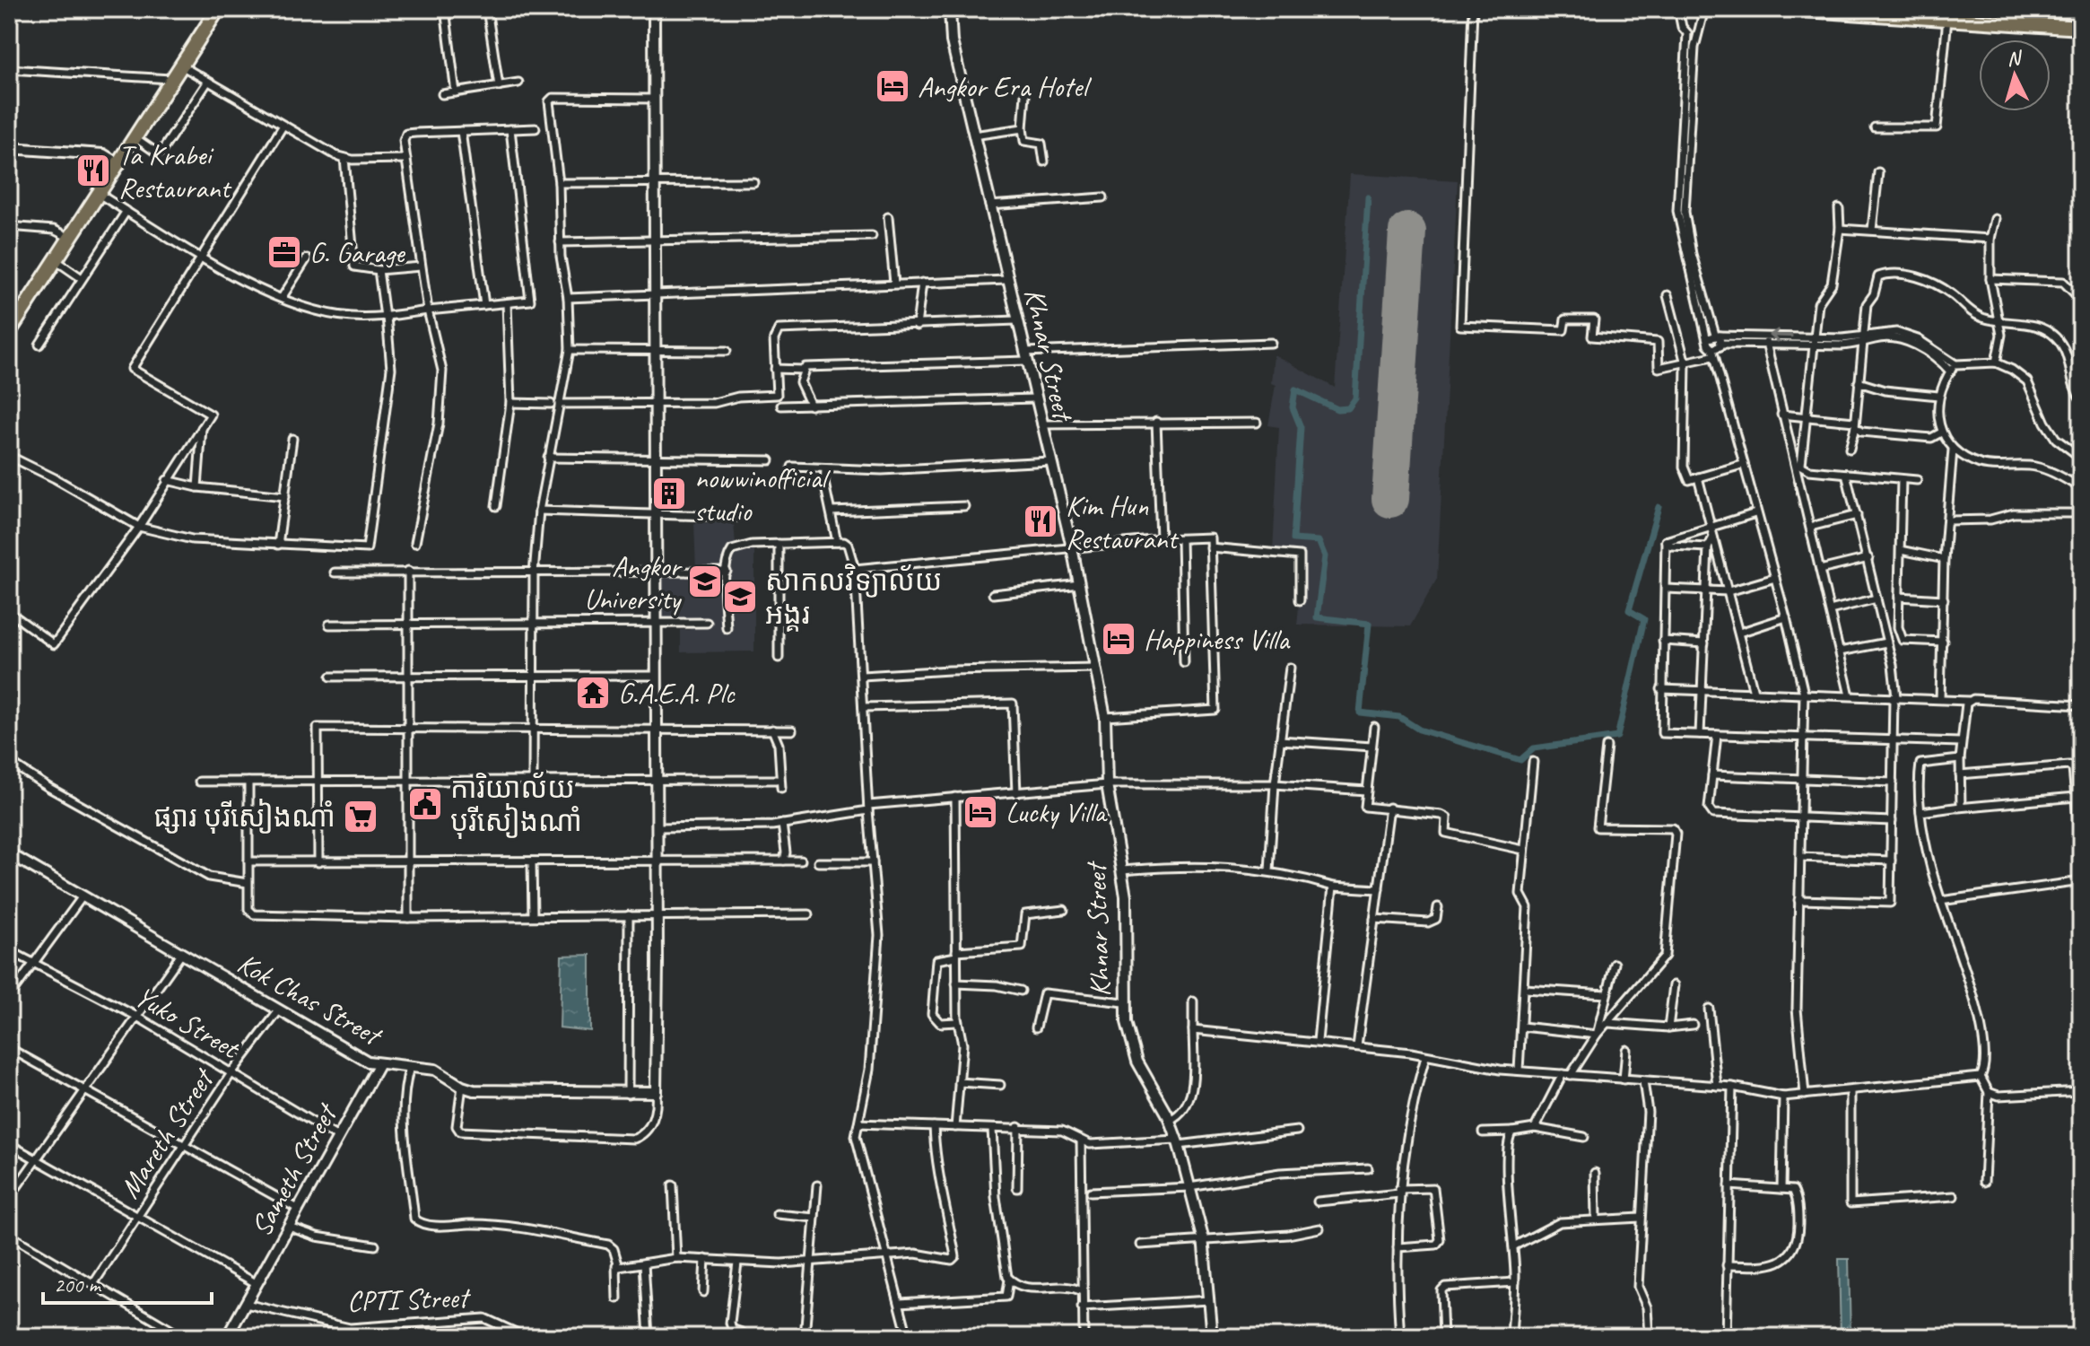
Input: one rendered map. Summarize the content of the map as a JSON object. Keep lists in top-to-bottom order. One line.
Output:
{"streets":{"street":["Khnar Street","Kok Chas Street","Yuko Street","Mareth Street","Sameth Street","CPTI Street"]},"crossings":[["Kok Chas Street","Mareth Street"],["Kok Chas Street","Sameth Street"],["Yuko Street","Mareth Street"],["Yuko Street","Sameth Street"],["Sameth Street","CPTI Street"]],"places":{"hotel":["Angkor Era Hotel","Happiness Villa","Lucky Villa"],"restaurant":["Ta Krabei Restaurant","Kim Hun Restaurant"],"office":["G. Garage"],"building":["nowwinofficial studio"],"school or university":["Angkor University","សាកលវិទ្យាល័យ អង្គរ"],"temple":["G.A.E.A. Plc"],"public building":["ការិយាល័យ បុរីសៀងណាំ"],"supermarket":["ផ្សារ បុរីសៀងណាំ"]},"scale_bar":"200 m","north":"top"}
